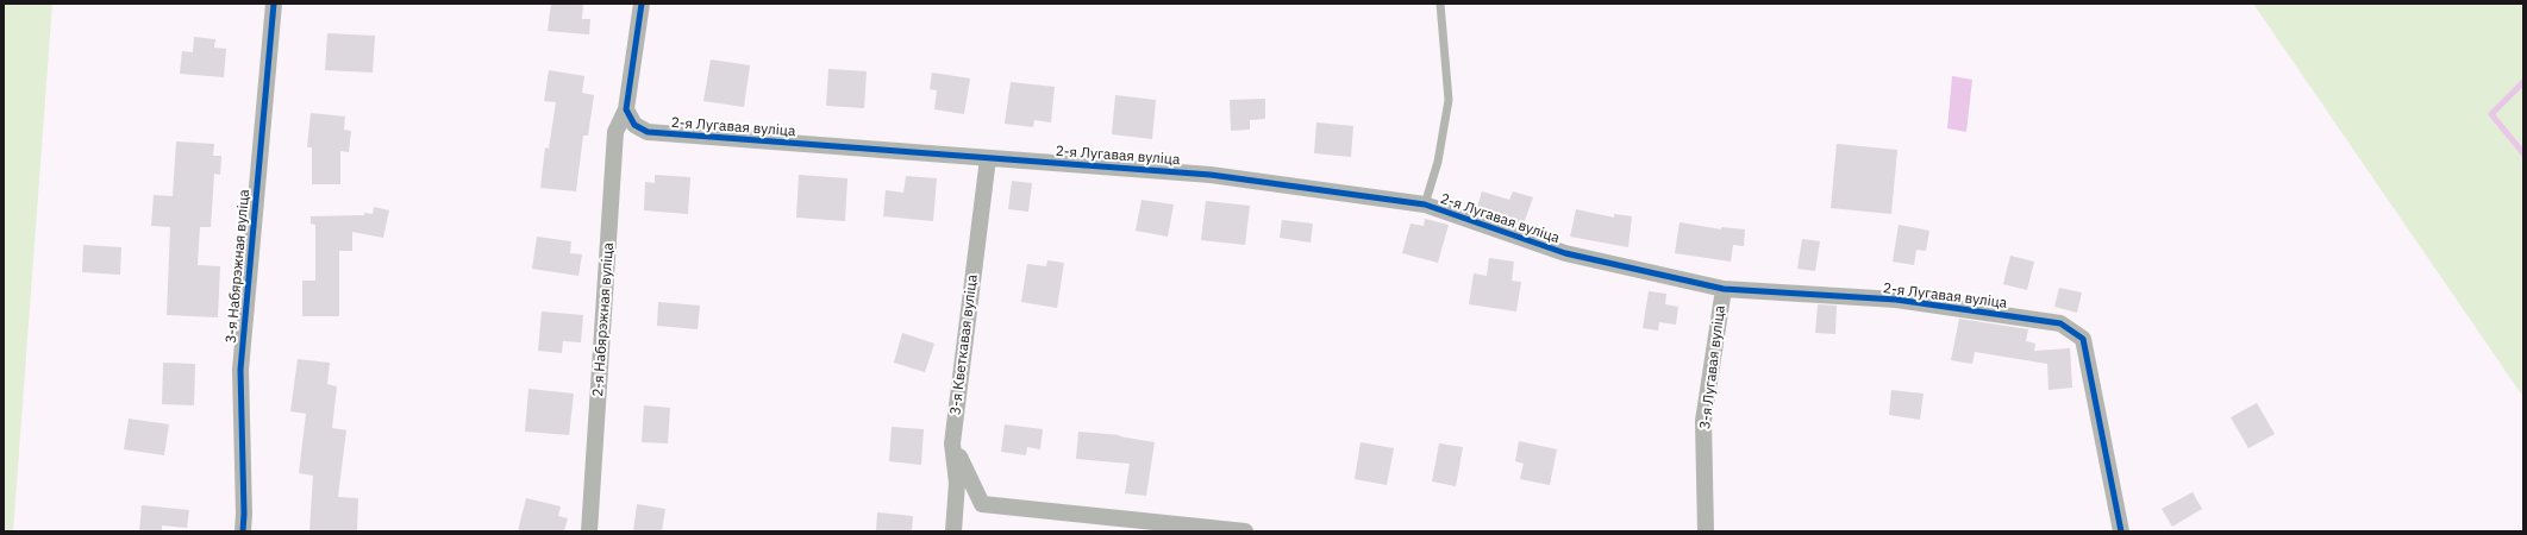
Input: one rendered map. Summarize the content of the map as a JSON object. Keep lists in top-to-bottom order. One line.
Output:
{"streets":{"street":["2-я Лугавая вуліца","3-я Набярэжная вуліца","2-я Набярэжная вуліца","3-я Кветкавая вуліца","3-я Лугавая вуліца"]},"crossings":[["2-я Лугавая вуліца","2-я Набярэжная вуліца"],["2-я Лугавая вуліца","3-я Кветкавая вуліца"],["2-я Лугавая вуліца","3-я Лугавая вуліца"]]}
